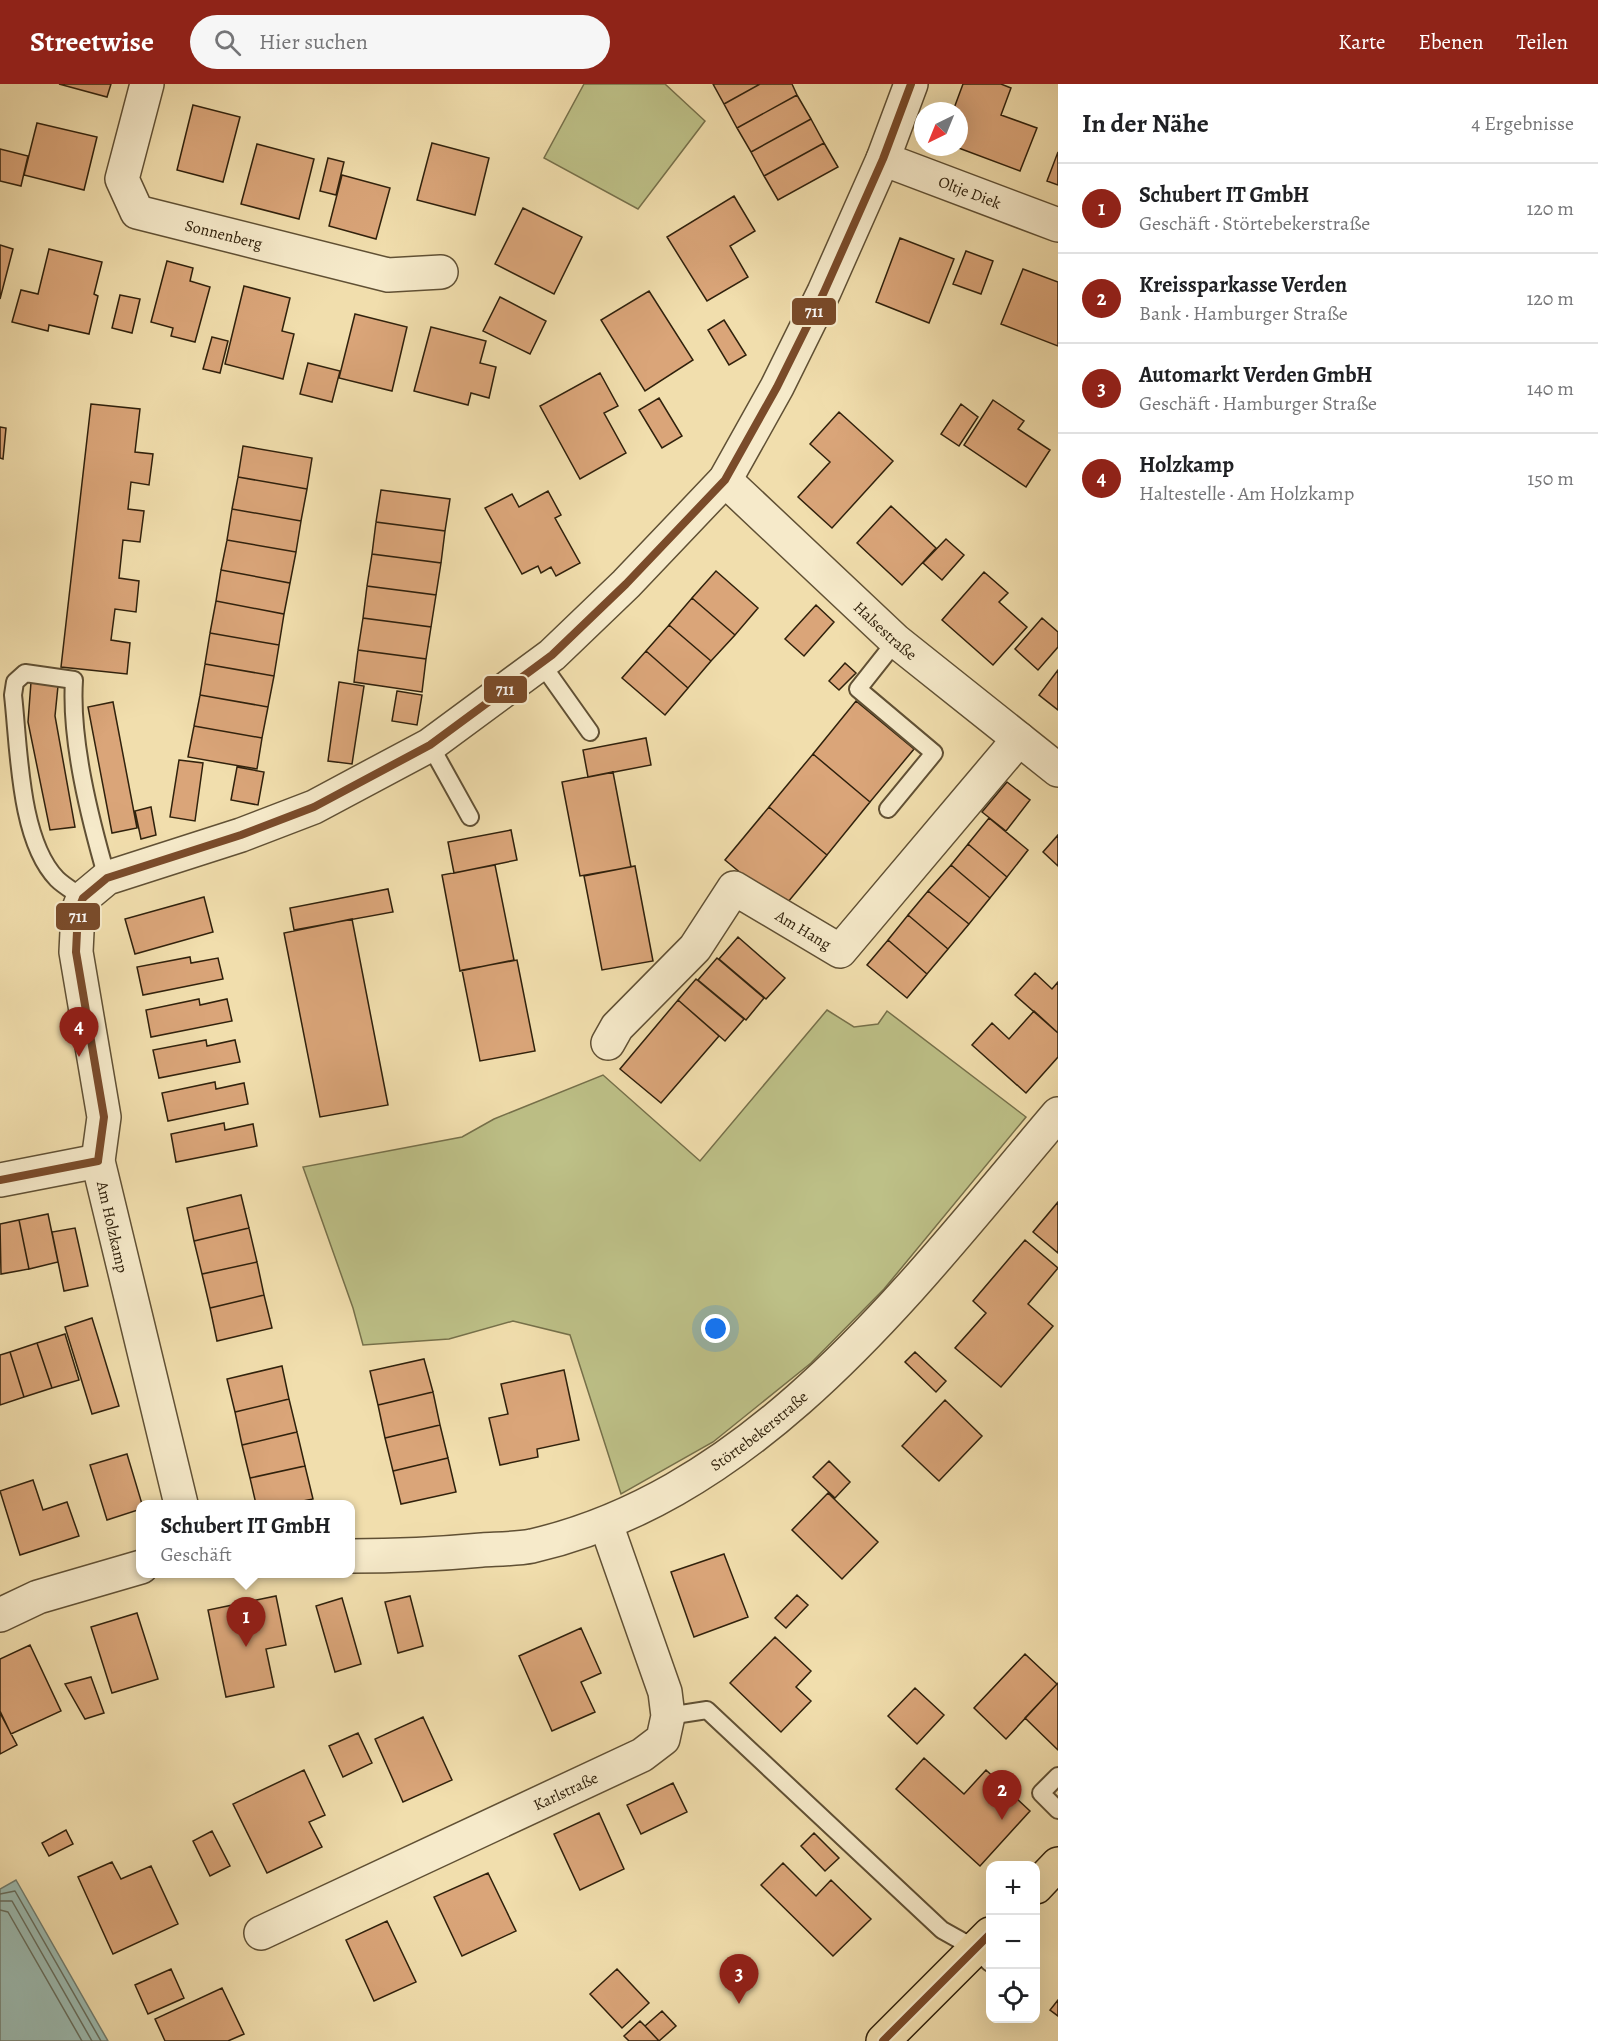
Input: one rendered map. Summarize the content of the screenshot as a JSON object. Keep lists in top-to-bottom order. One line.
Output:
{"streets":{"street":["Oltje Diek","Sonnenberg","Halsestraße","Am Hang","Am Holzkamp","Störtebekerstraße","Karlstraße"]},"crossings":[["Halsestraße","Am Hang"]],"lines":["transit line 711"],"north":"bottom left","page":{"header":"Streetwise","search":"Hier suchen","nav":["Karte","Ebenen","Teilen"],"heading":["In der Nähe","4 Ergebnisse"],"list":[{"mark":"1","name":"Schubert IT GmbH","note":"Geschäft · Störtebekerstraße","value":"120 m"},{"mark":"2","name":"Kreissparkasse Verden","note":"Bank · Hamburger Straße","value":"120 m"},{"mark":"3","name":"Automarkt Verden GmbH","note":"Geschäft · Hamburger Straße","value":"140 m"},{"mark":"4","name":"Holzkamp","note":"Haltestelle · Am Holzkamp","value":"150 m"}],"pins":["4","1","2","3"],"popup":["Schubert IT GmbH","Geschäft"],"map_buttons":["+","−"]}}
